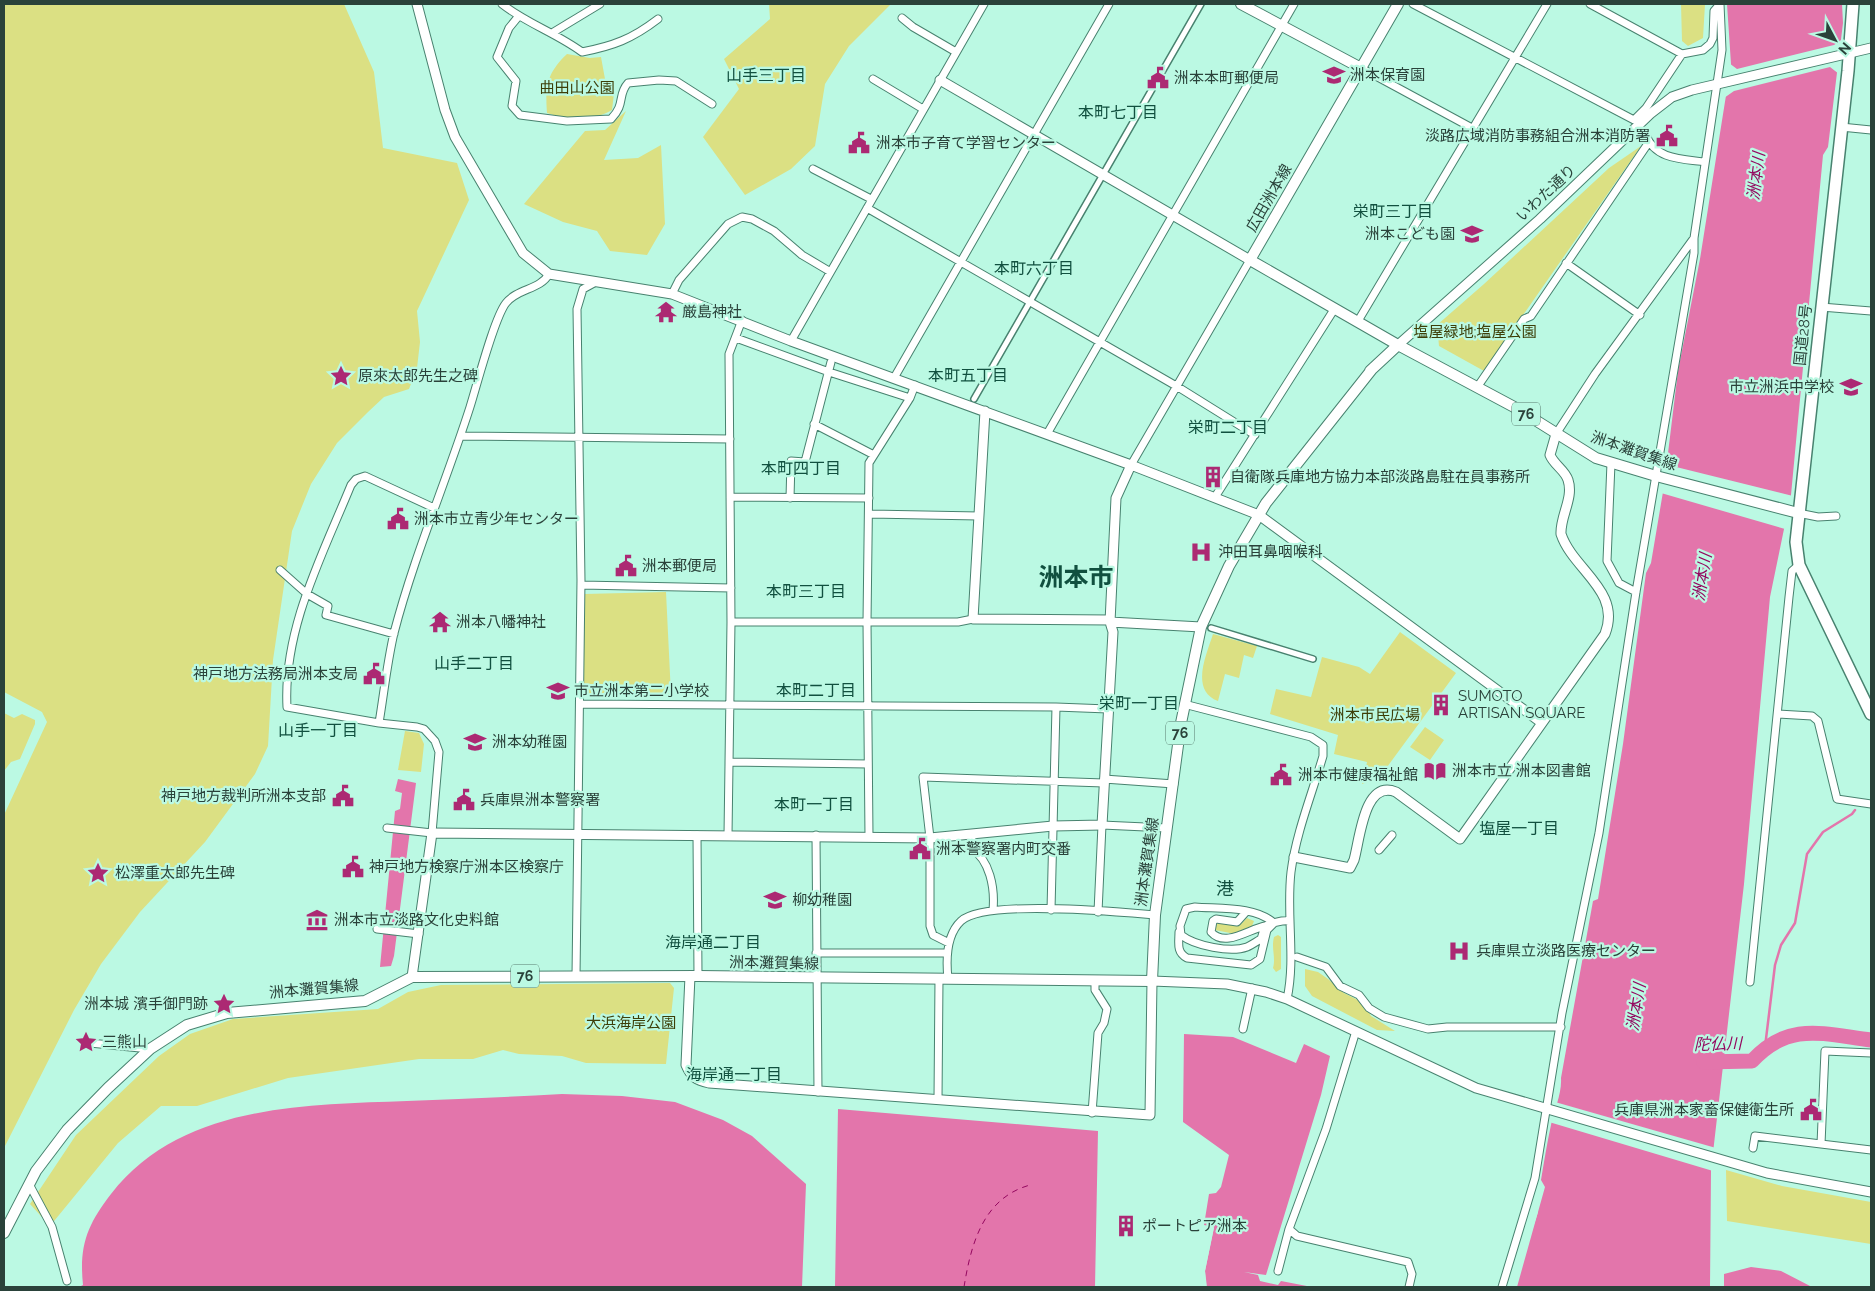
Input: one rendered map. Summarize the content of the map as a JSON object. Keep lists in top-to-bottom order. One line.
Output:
{"streets":{"highway":["国道28号"],"main road":["広田洲本線","76","洲本灘賀集線"],"street":["いわた通り"]},"crossings":[["いわた通り","国道28号"],["いわた通り","洲本灘賀集線"],["国道28号","洲本灘賀集線"]],"districts":["山手三丁目","本町七丁目","栄町三丁目","本町六丁目","本町五丁目","栄町二丁目","本町四丁目","洲本市","本町三丁目","山手二丁目","本町二丁目","栄町一丁目","山手一丁目","本町一丁目","塩屋一丁目","港","海岸通二丁目","海岸通一丁目"],"water":["洲本川","陀仏川"],"parks":["曲田山公園","塩屋緑地;塩屋公園","洲本市民広場","大浜海岸公園"],"places":{"school or university":["洲本保育園","洲本こども園","市立洲浜中学校","市立洲本第二小学校","洲本幼稚園","柳幼稚園"],"public building":["洲本本町郵便局","淡路広域消防事務組合洲本消防署","洲本市子育て学習センター","洲本市立青少年センター","洲本郵便局","神戸地方法務局洲本支局","洲本市健康福祉館","神戸地方裁判所洲本支部","兵庫県洲本警察署","洲本警察署内町交番","神戸地方検察庁洲本区検察庁","兵庫県洲本家畜保健衛生所"],"temple":["厳島神社","洲本八幡神社"],"place":["原來太郎先生之碑","松澤重太郎先生碑","洲本城 濱手御門跡","三熊山"],"building":["自衛隊兵庫地方協力本部淡路島駐在員事務所","SUMOTO ARTISAN SQUARE","ポートピア洲本"],"hospital":["沖田耳鼻咽喉科","兵庫県立淡路医療センター"],"library":["洲本市立 洲本図書館"],"museum":["洲本市立淡路文化史料館"]},"north":"bottom right"}
